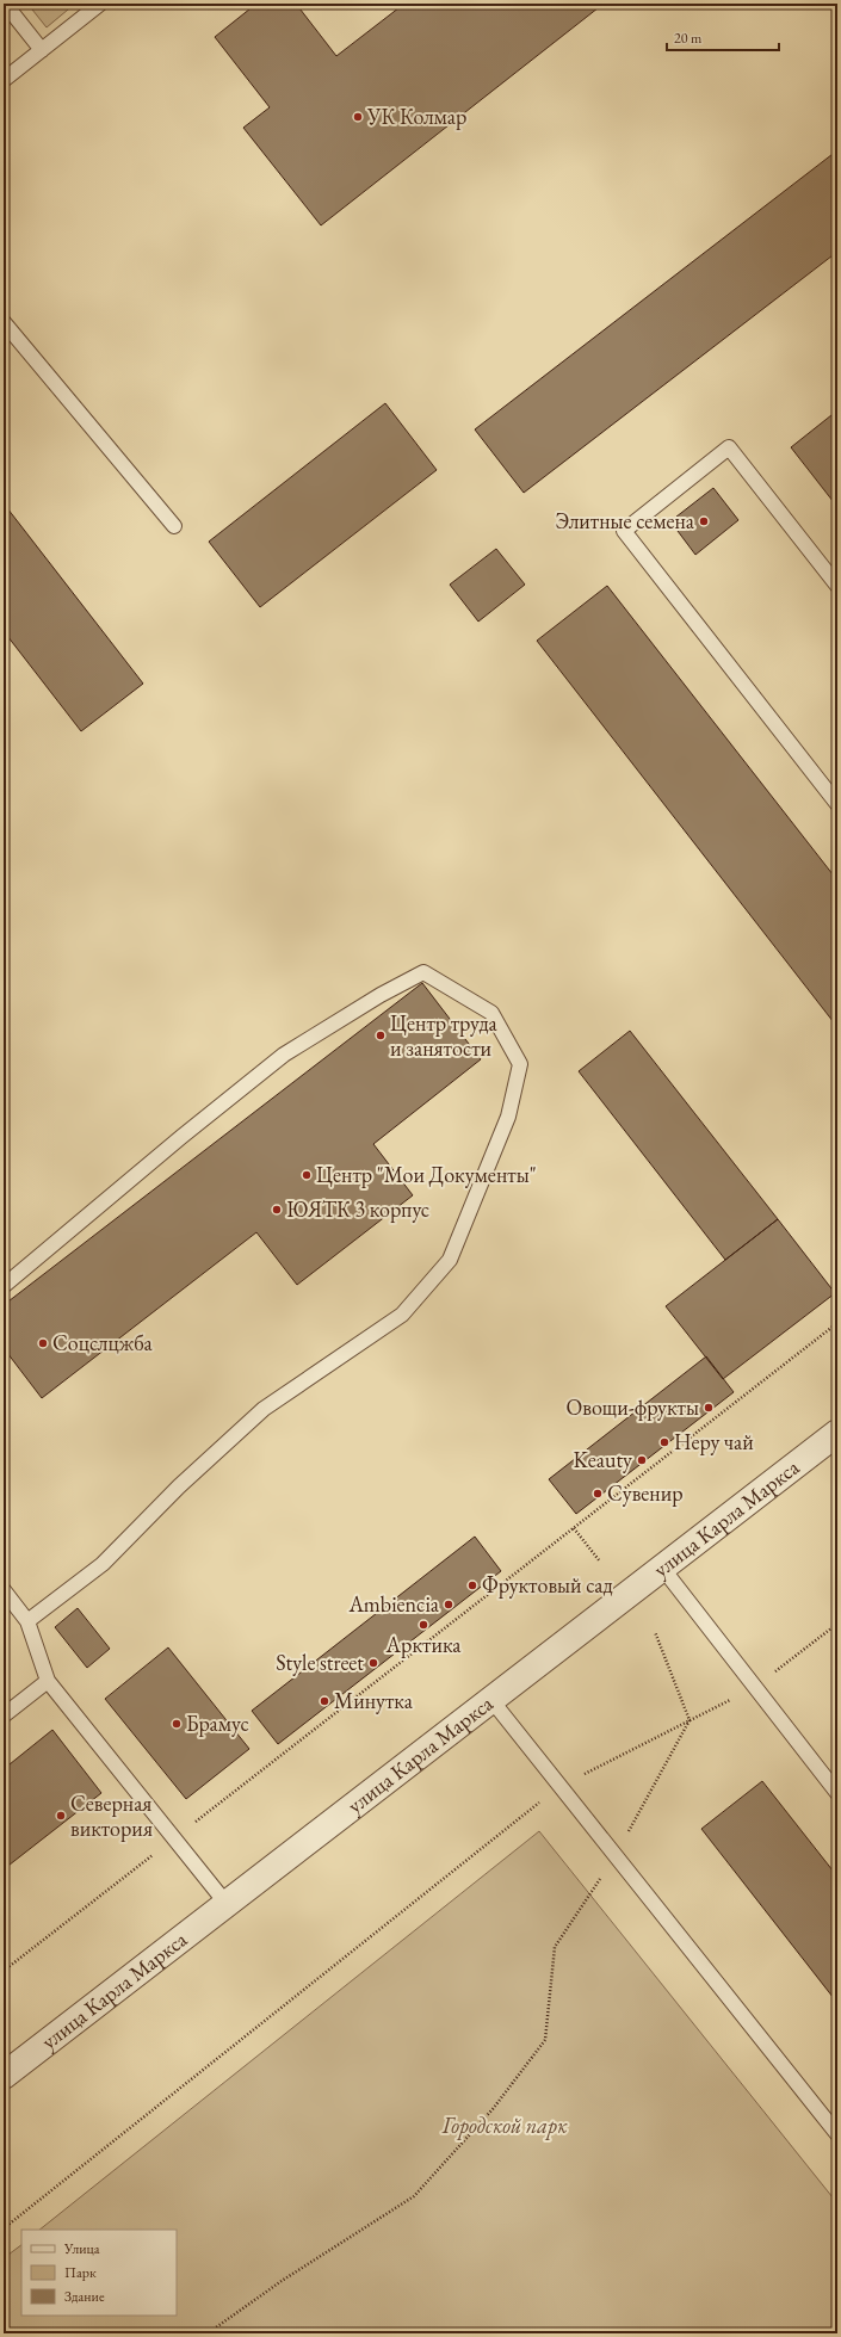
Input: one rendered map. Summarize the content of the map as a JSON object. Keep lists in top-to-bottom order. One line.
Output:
{"streets":{"street":["улица Карла Маркса"]},"parks":["Городской парк"],"places":["УК Колмар","Элитные семена","Центр труда и занятости","Центр \"Мои Документы\"","ЮЯТК 3 корпус","Соцслцжба","Овощи-фрукты","Неру чай","Keauty","Сувенир","Фруктовый сад","Ambiencia","Арктика","Style street","Минутка","Брамус","Северная виктория"],"legend":["Улица","Парк","Здание"],"scale_bar":"20 m"}
